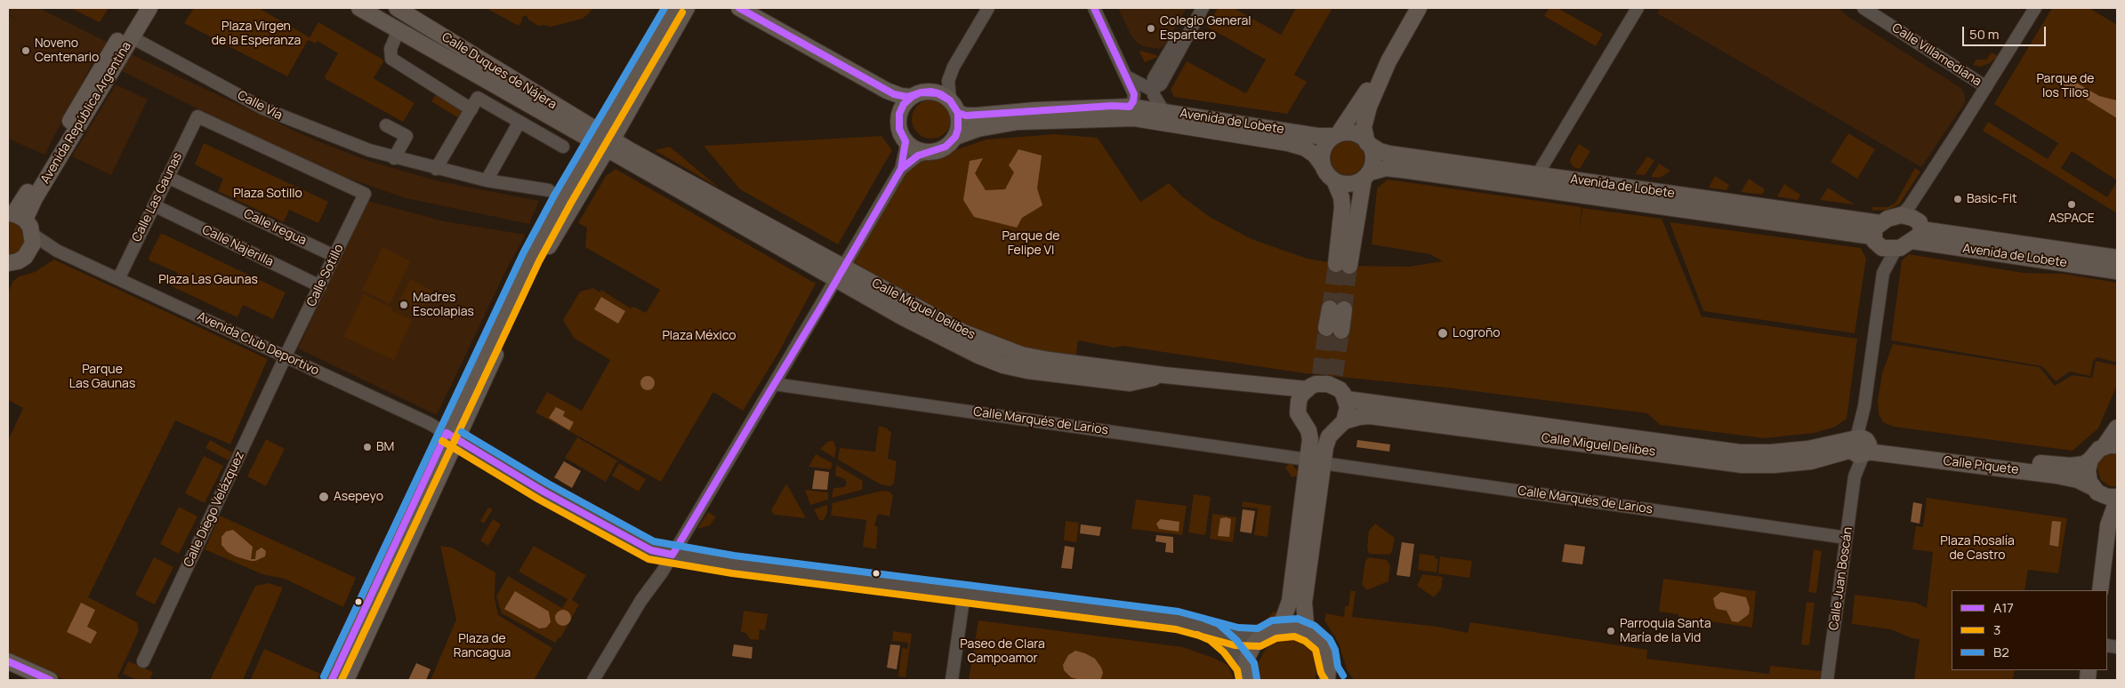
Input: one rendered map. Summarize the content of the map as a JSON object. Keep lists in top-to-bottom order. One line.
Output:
{"streets":{"main road":["Calle Duques de Nájera","Avenida República Argentina","Avenida de Lobete","Calle Miguel Delibes","Calle Piquete"],"street":["Calle Villamediana","Calle Vía","Calle Las Gaunas","Calle Iregua","Calle Najerilla","Calle Sotillo","Avenida Club Deportivo","Calle Marqués de Larios","Calle Diego Velázquez","Calle Juan Boscán"]},"crossings":[["Calle Duques de Nájera","Calle Miguel Delibes"],["Calle Vía","Avenida República Argentina"],["Avenida de Lobete","Calle Juan Boscán"],["Calle Las Gaunas","Calle Iregua"],["Calle Las Gaunas","Calle Najerilla"],["Calle Las Gaunas","Calle Sotillo"],["Calle Las Gaunas","Avenida Club Deportivo"],["Calle Iregua","Calle Sotillo"],["Calle Najerilla","Calle Sotillo"],["Calle Sotillo","Avenida Club Deportivo"],["Calle Sotillo","Calle Diego Velázquez"],["Calle Miguel Delibes","Calle Piquete"],["Calle Miguel Delibes","Calle Juan Boscán"],["Avenida Club Deportivo","Calle Diego Velázquez"],["Calle Marqués de Larios","Calle Juan Boscán"],["Calle Piquete","Calle Juan Boscán"]],"parks":["Plaza Virgen de la Esperanza","Parque de los Tilos","Plaza Sotillo","Parque de Felipe VI","Plaza Las Gaunas","Plaza México","Parque Las Gaunas","Plaza Rosalía de Castro","Plaza de Rancagua","Paseo de Clara Campoamor"],"places":["Colegio General Espartero","Noveno Centenario","Basic-Fit","ASPACE","Madres Escolapias","Logroño","BM","Asepeyo","Parroquia Santa María de la Vid"],"lines":["transit line A17","transit line B2","transit line 3"],"legend":["A17","3","B2"],"scale_bar":"50 m"}
